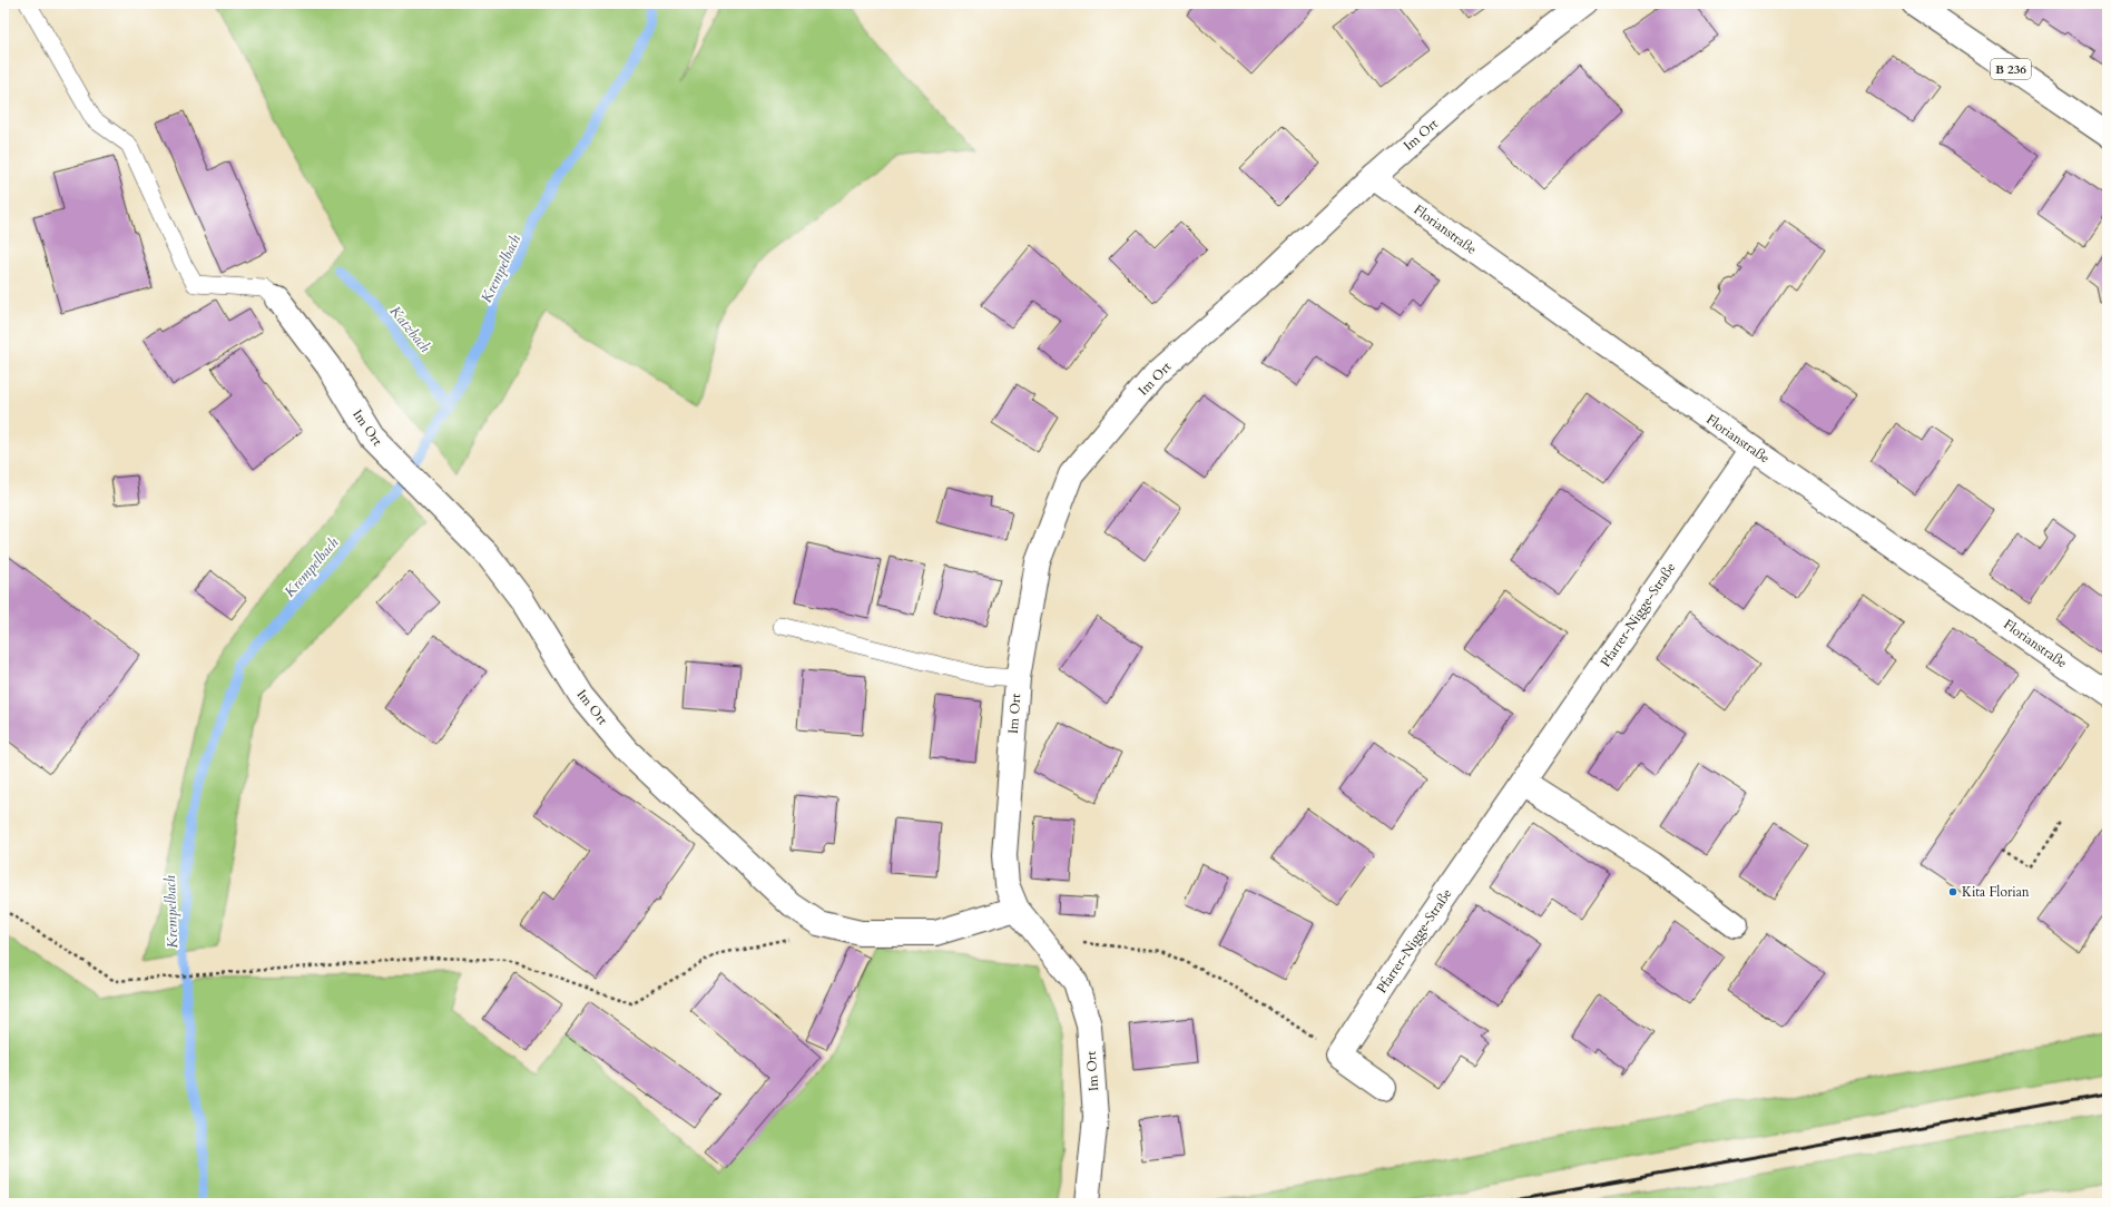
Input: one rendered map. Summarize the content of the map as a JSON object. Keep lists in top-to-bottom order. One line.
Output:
{"streets":{"street":["B 236","Im Ort","Florianstraße","Pfarrer-Nigge-Straße"]},"crossings":[["Im Ort","Florianstraße"],["Florianstraße","Pfarrer-Nigge-Straße"]],"water":["Krempelbach","Katzbach"],"places":["Kita Florian"]}
